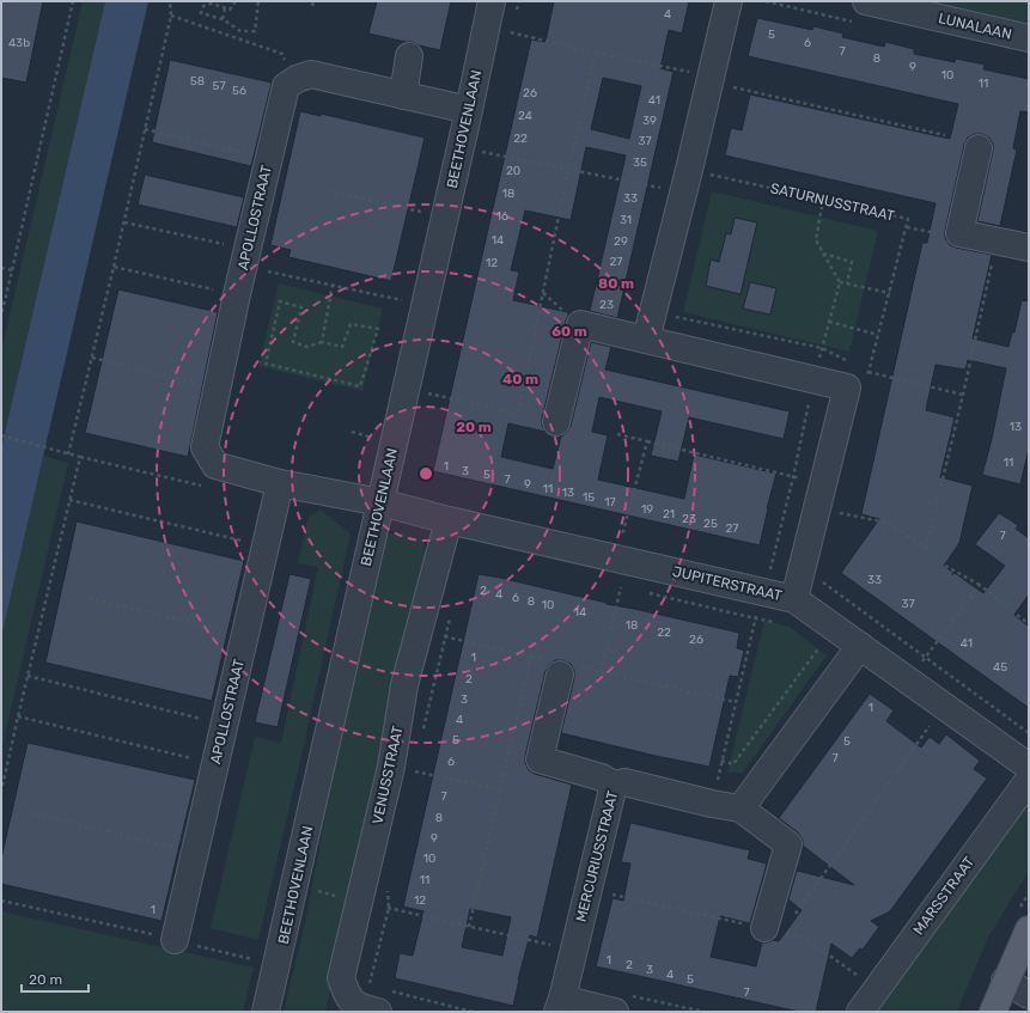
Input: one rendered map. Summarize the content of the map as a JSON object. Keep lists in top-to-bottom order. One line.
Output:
{"streets":{"street":["LUNALAAN","BEETHOVENLAAN","APOLLOSTRAAT","JUPITERSTRAAT","VENUSSTRAAT","MERCURIUSSTRAAT","MARSSTRAAT"],"path":["SATURNUSSTRAAT"]},"crossings":[["BEETHOVENLAAN","SATURNUSSTRAAT"],["BEETHOVENLAAN","APOLLOSTRAAT"],["BEETHOVENLAAN","JUPITERSTRAAT"],["APOLLOSTRAAT","JUPITERSTRAAT"],["JUPITERSTRAAT","VENUSSTRAAT"]],"house_numbers":["4","5","43b","6","7","8","9","10","58","11","57","56","26","41","24","39","22","37","35","20","18","33","16","31","14","29","27","12","23","13","11","1","3","5","7","9","11","13","15","17","19","21","23","25","27","7","33","2","4","6","8","37","10","14","18","22","26","41","1","45","2","3","1","4","5","5","7","6","7","8","9","10","11","12","1","1","2","3","4","5","7"],"scale_bar":"20 m","rings":["80 m","60 m","40 m","20 m"]}
